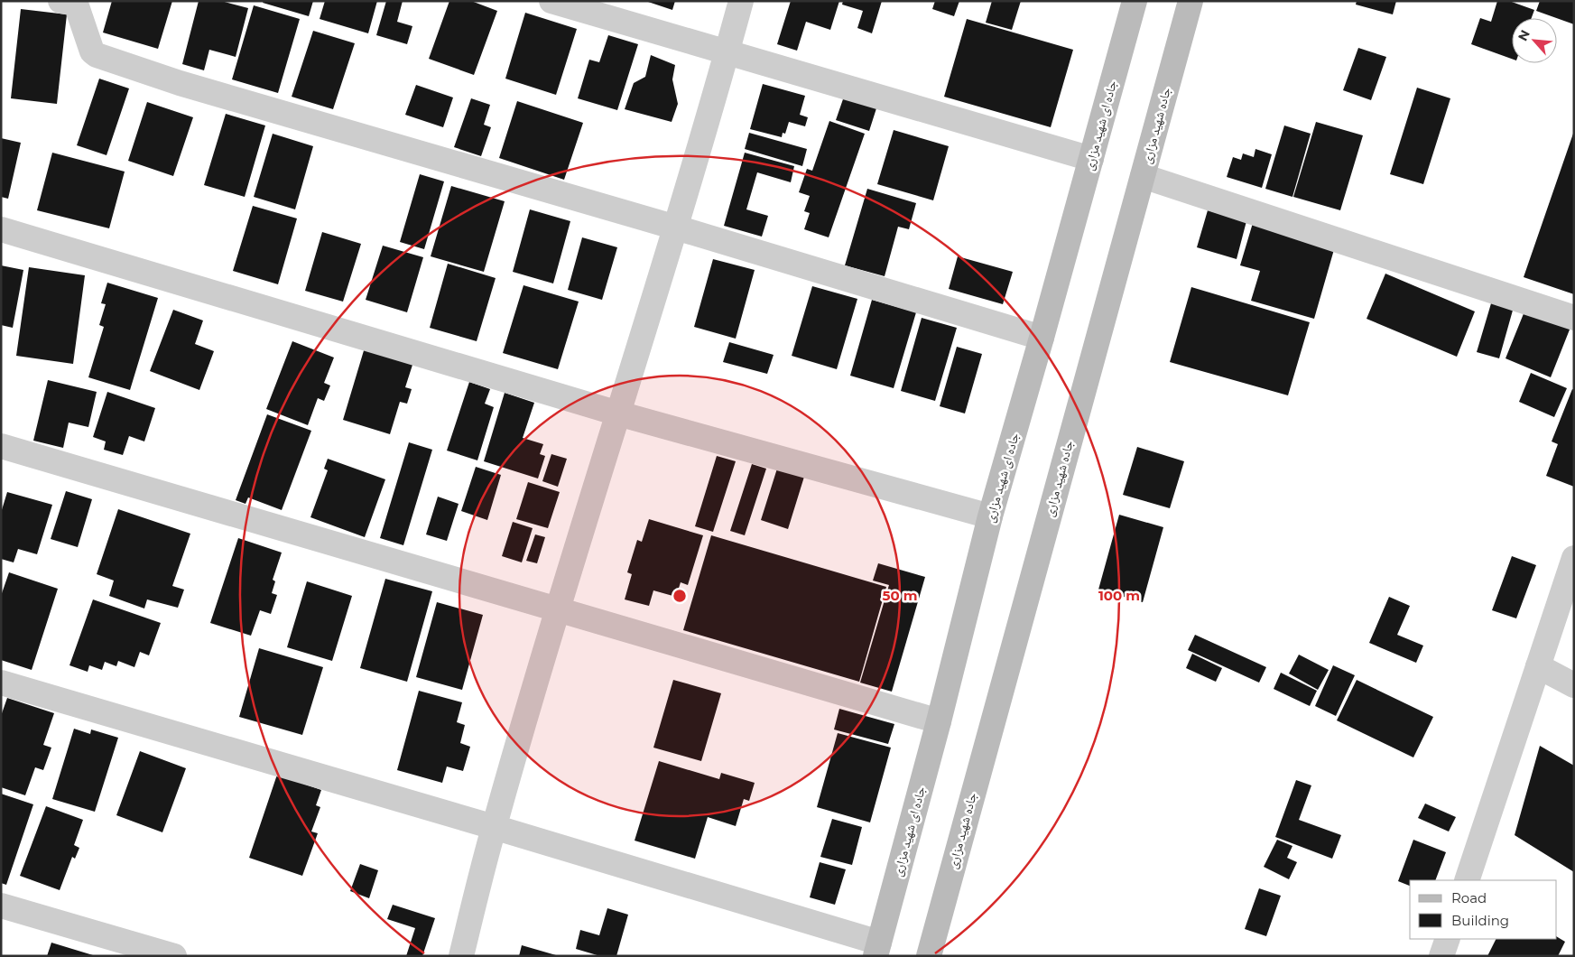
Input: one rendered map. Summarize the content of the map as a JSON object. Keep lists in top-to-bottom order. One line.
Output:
{"streets":{"main road":["جاده ای شهید مزاری","جاده شهید مزاری"]},"legend":["Road","Building"],"north":"top left","rings":["50 m","100 m"]}
